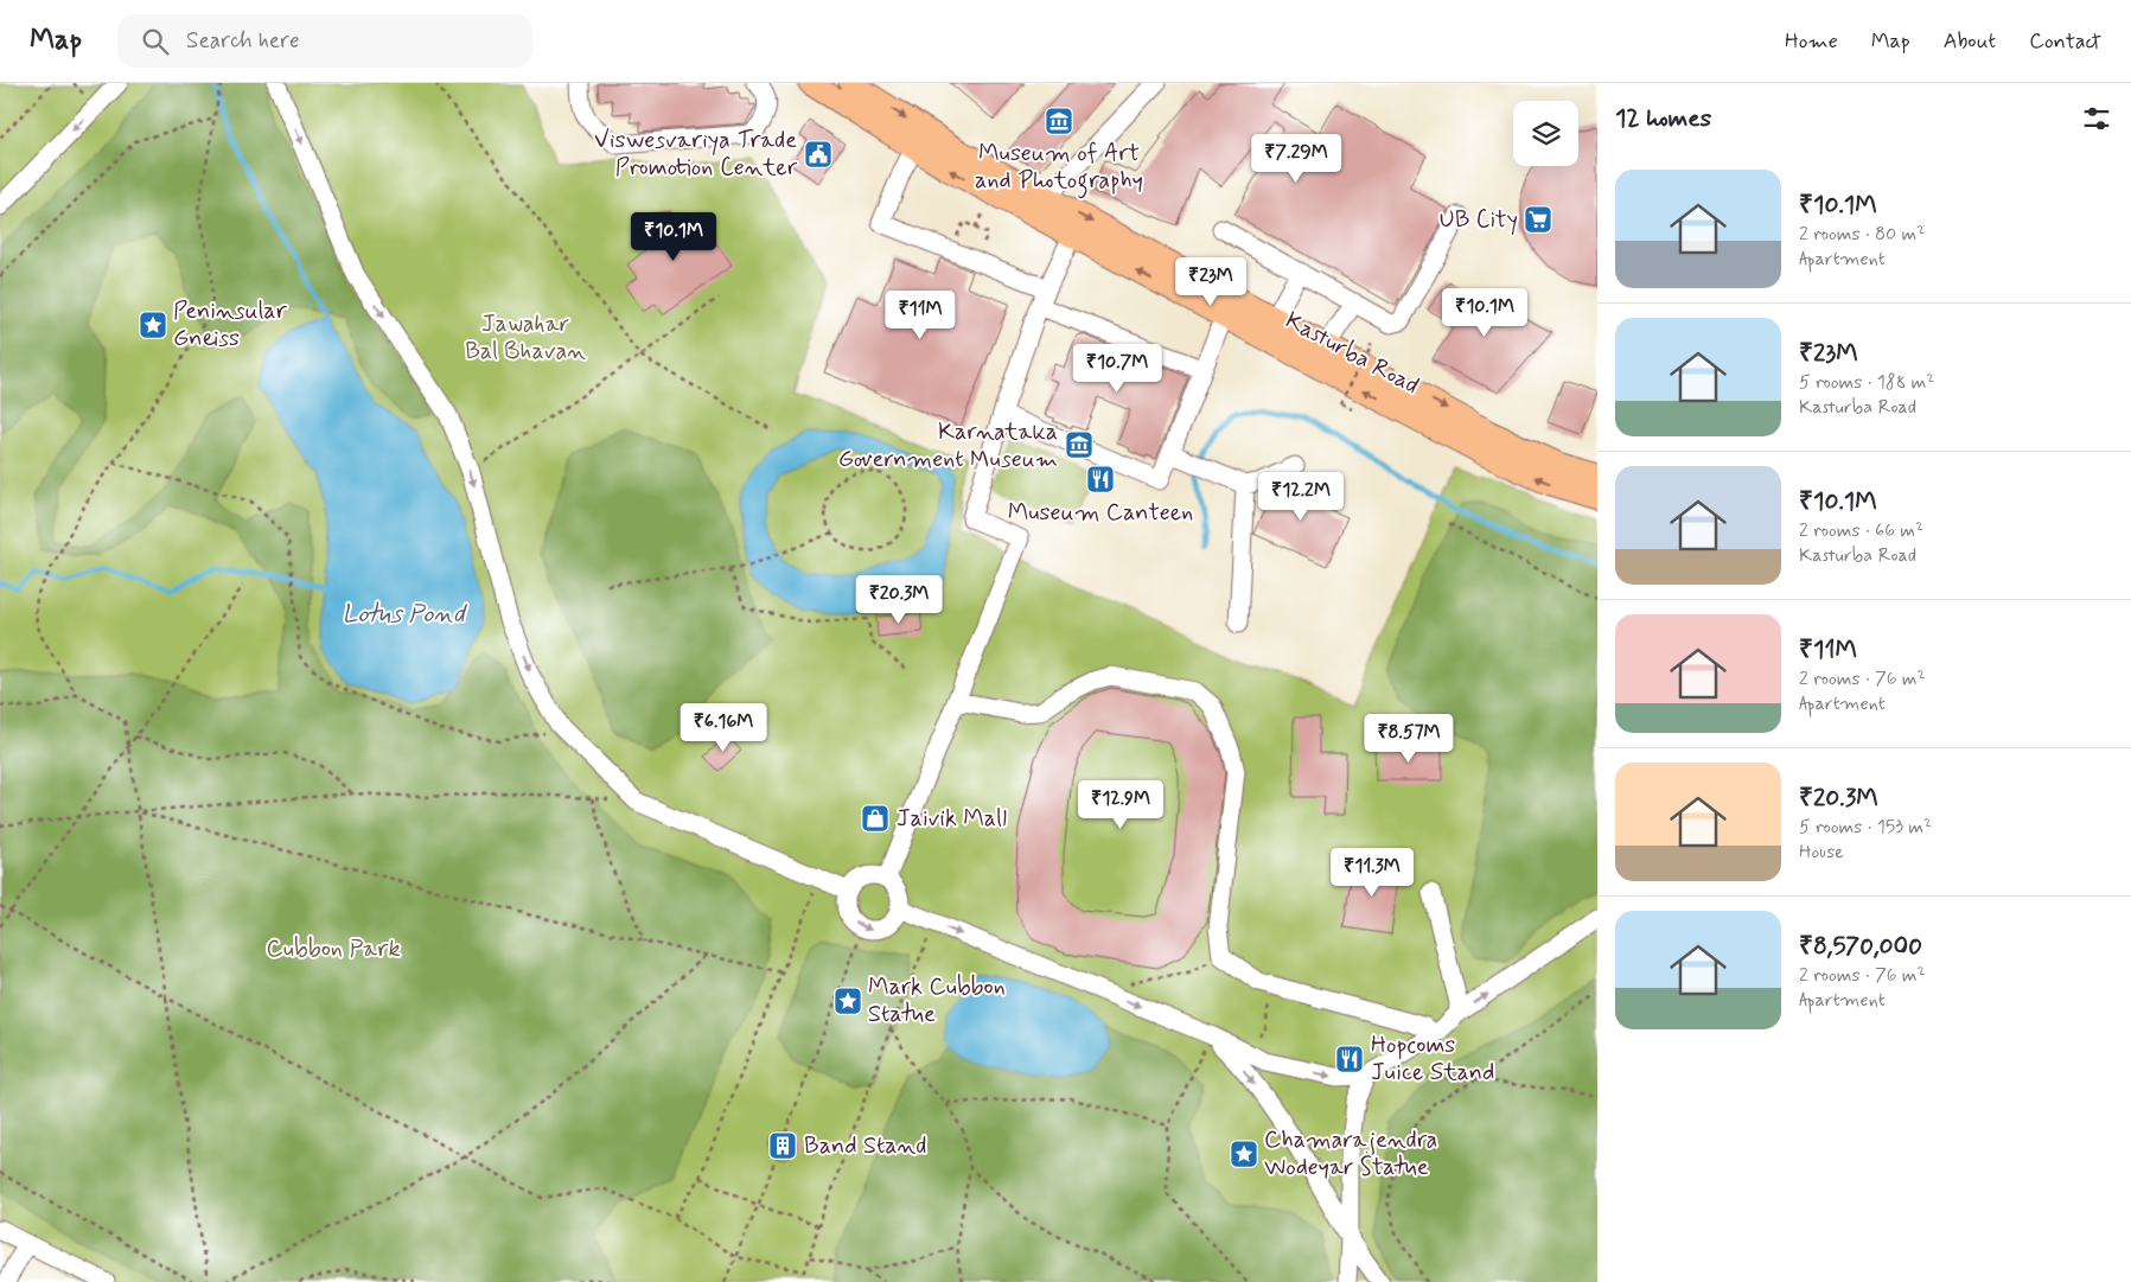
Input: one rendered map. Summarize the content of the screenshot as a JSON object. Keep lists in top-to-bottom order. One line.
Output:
{"streets":{"main road":["Kasturba Road"]},"water":["Lotus Pond"],"parks":["Jawahar Bal Bhavan","Cubbon Park"],"places":{"museum":["Museum of Art and Photography","Karnataka Government Museum"],"public building":["Viswesvariya Trade Promotion Center"],"supermarket":["UB City"],"place":["Peninsular Gneiss","Mark Cubbon Statue","Chamarajendra Wodeyar Statue"],"restaurant":["Museum Canteen","Hopcoms Juice Stand"],"shop":["Jaivik Mall"],"building":["Band Stand"]},"page":{"header":"Map","search":"Search here","nav":["Home","Map","About","Contact"],"heading":"12 homes","price":["₹7.29M","₹10.1M","₹23M","₹10.1M","₹11M","₹10.7M","₹12.2M","₹20.3M","₹6.16M","₹8.57M","₹12.9M","₹11.3M"],"list":[{"name":"₹10.1M","note":"2 rooms · 80 m² · Apartment"},{"name":"₹23M","note":"5 rooms · 188 m² · Kasturba Road"},{"name":"₹10.1M","note":"2 rooms · 66 m² · Kasturba Road"},{"name":"₹11M","note":"2 rooms · 76 m² · Apartment"},{"name":"₹20.3M","note":"5 rooms · 153 m² · House"},{"name":"₹8,570,000","note":"2 rooms · 76 m² · Apartment"}]}}
